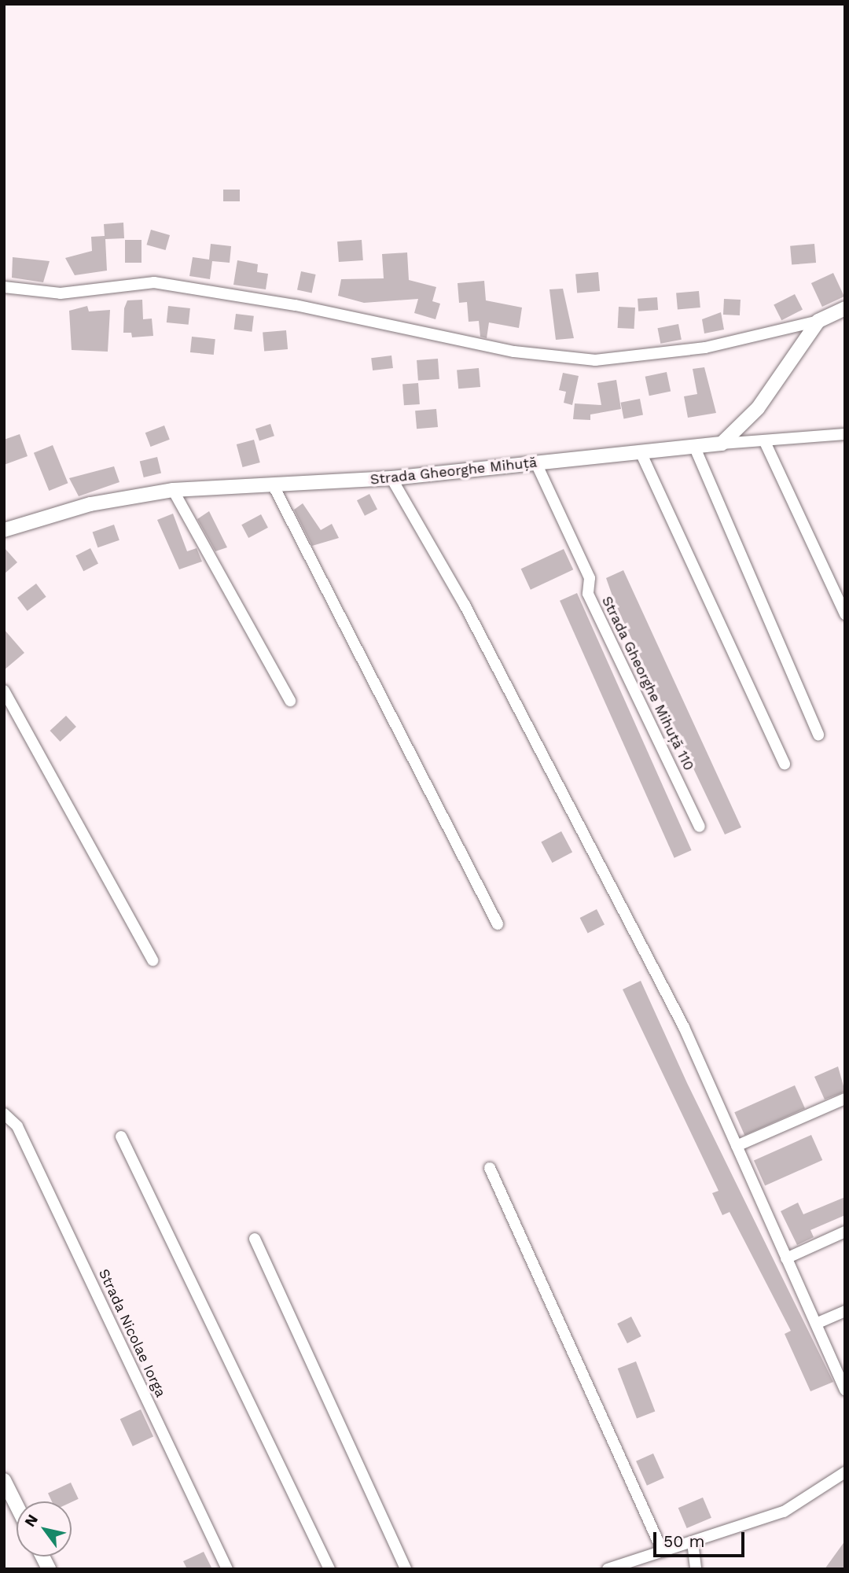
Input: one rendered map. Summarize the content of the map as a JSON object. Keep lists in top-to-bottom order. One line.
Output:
{"streets":{"street":["Strada Gheorghe Mihuță","Strada Gheorghe Mihuță 110","Strada Nicolae Iorga"]},"crossings":[["Strada Gheorghe Mihuță","Strada Gheorghe Mihuță 110"]],"scale_bar":"50 m","north":"top left"}
